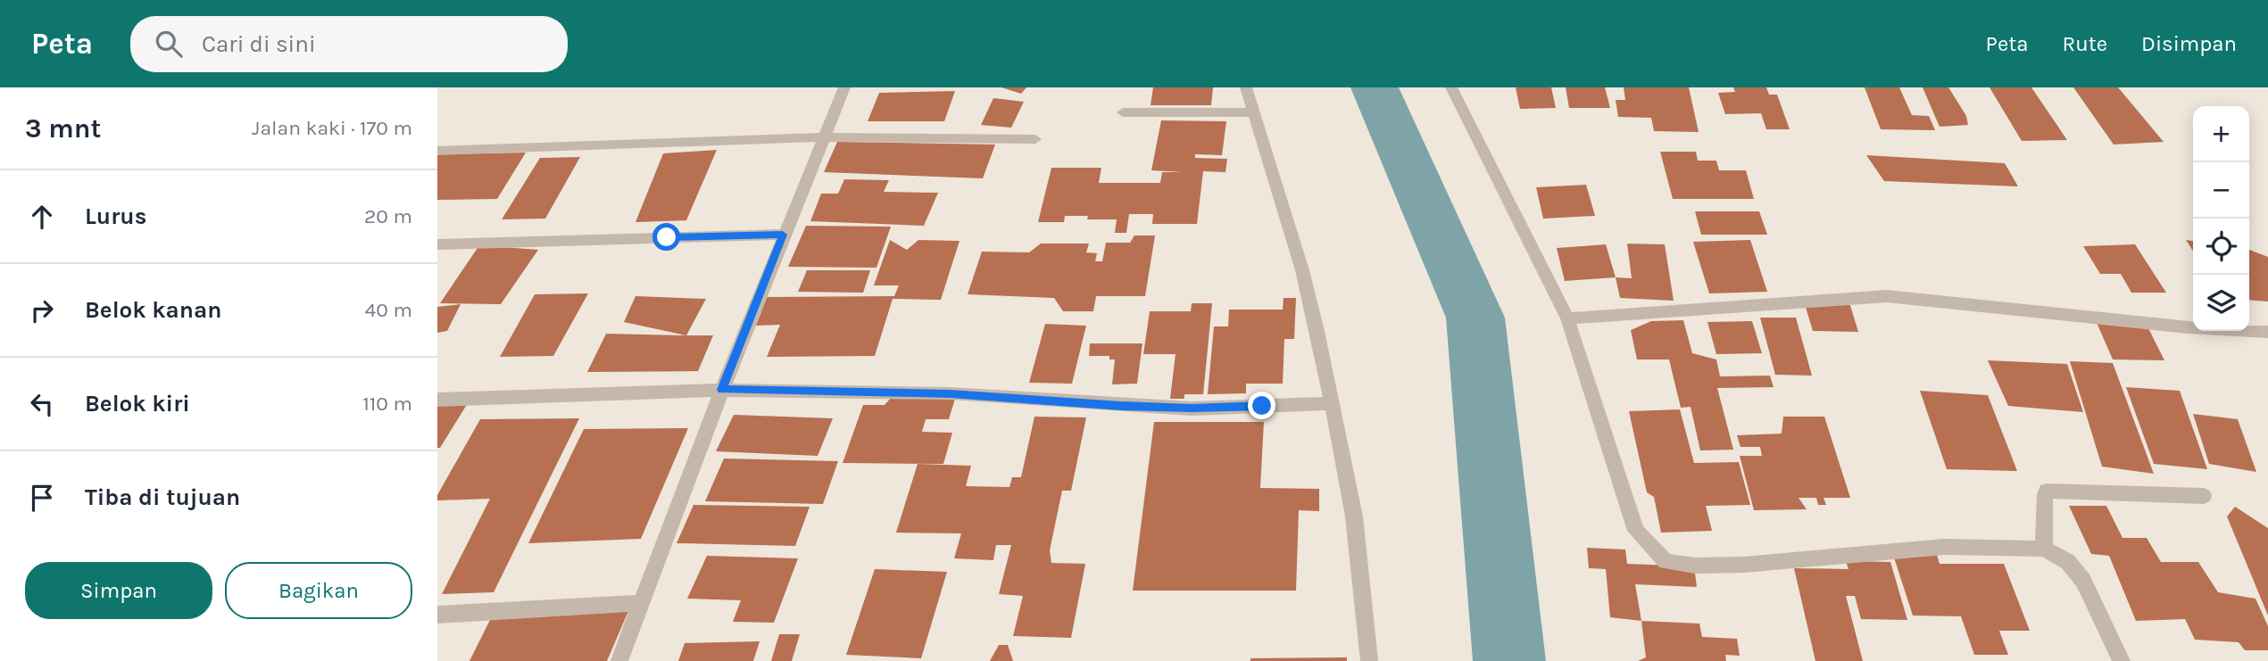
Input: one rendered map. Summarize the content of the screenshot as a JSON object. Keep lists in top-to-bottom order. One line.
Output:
{"page":{"header":"Peta","search":"Cari di sini","nav":["Peta","Rute","Disimpan"],"heading":["3 mnt","Jalan kaki · 170 m"],"map_buttons":["+","−"],"list":[["Lurus","20 m"],["Belok kanan","40 m"],["Belok kiri","110 m"],"Tiba di tujuan"],"buttons":["Simpan","Bagikan"]}}
